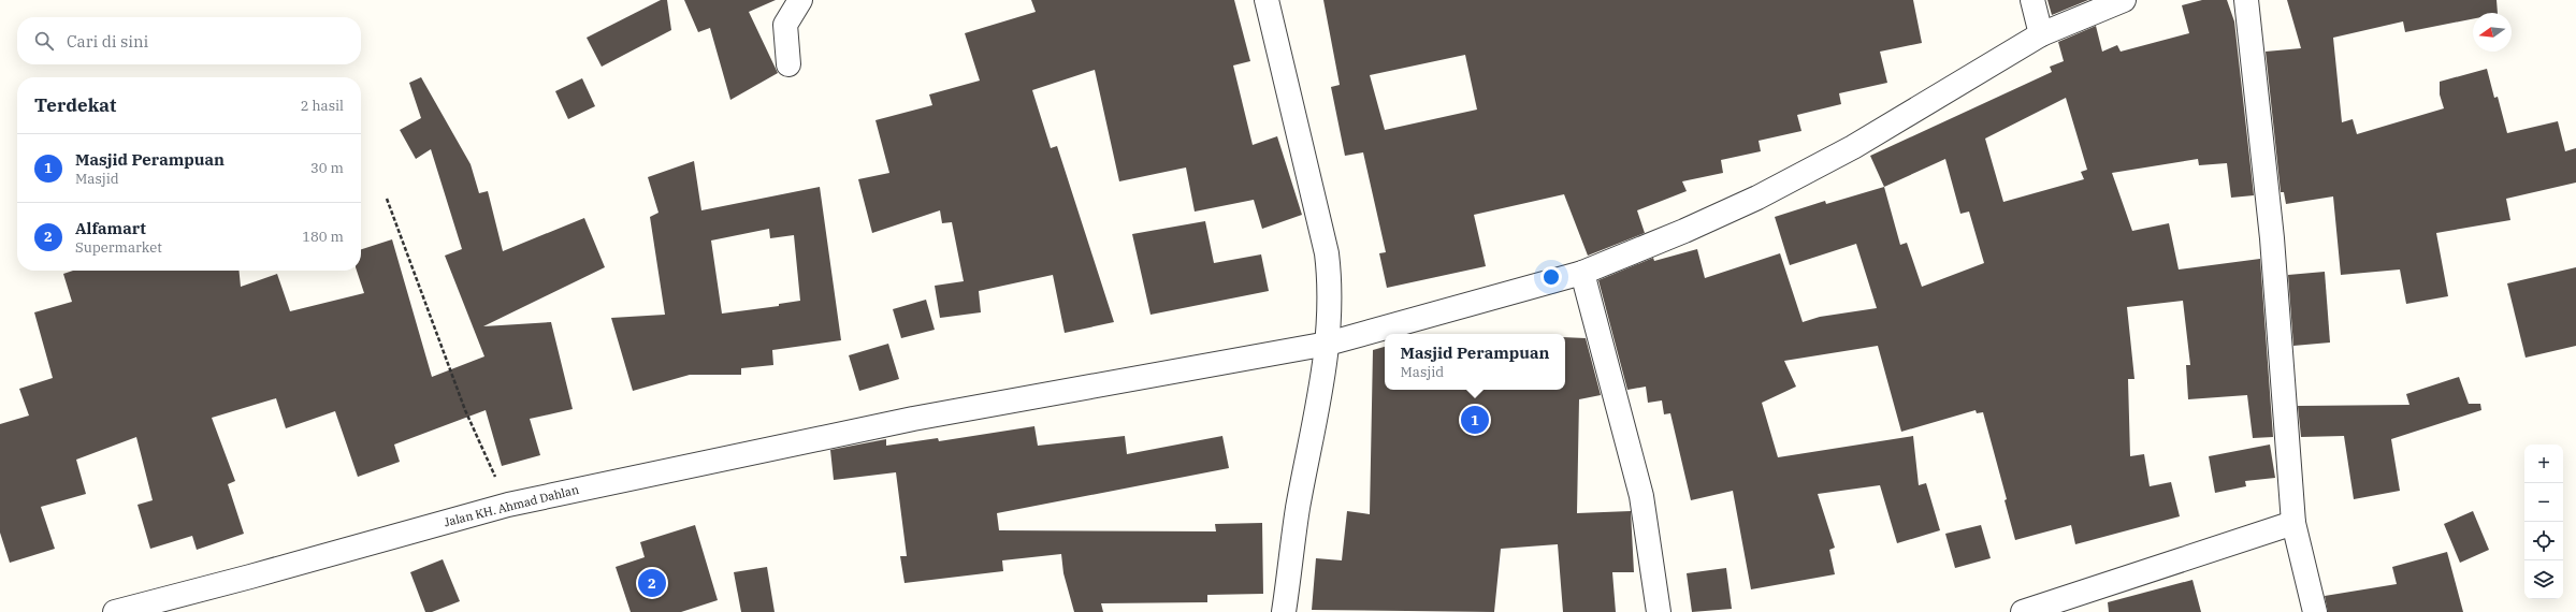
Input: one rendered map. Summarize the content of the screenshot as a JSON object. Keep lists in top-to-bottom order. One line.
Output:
{"streets":{"street":["Jalan KH. Ahmad Dahlan"]},"north":"left","page":{"search":"Cari di sini","heading":["Terdekat","2 hasil"],"list":[{"mark":"1","name":"Masjid Perampuan","note":"Masjid","value":"30 m"},{"mark":"2","name":"Alfamart","note":"Supermarket","value":"180 m"}],"popup":["Masjid Perampuan","Masjid"],"pins":["1","2"],"map_buttons":["+","−"]}}
